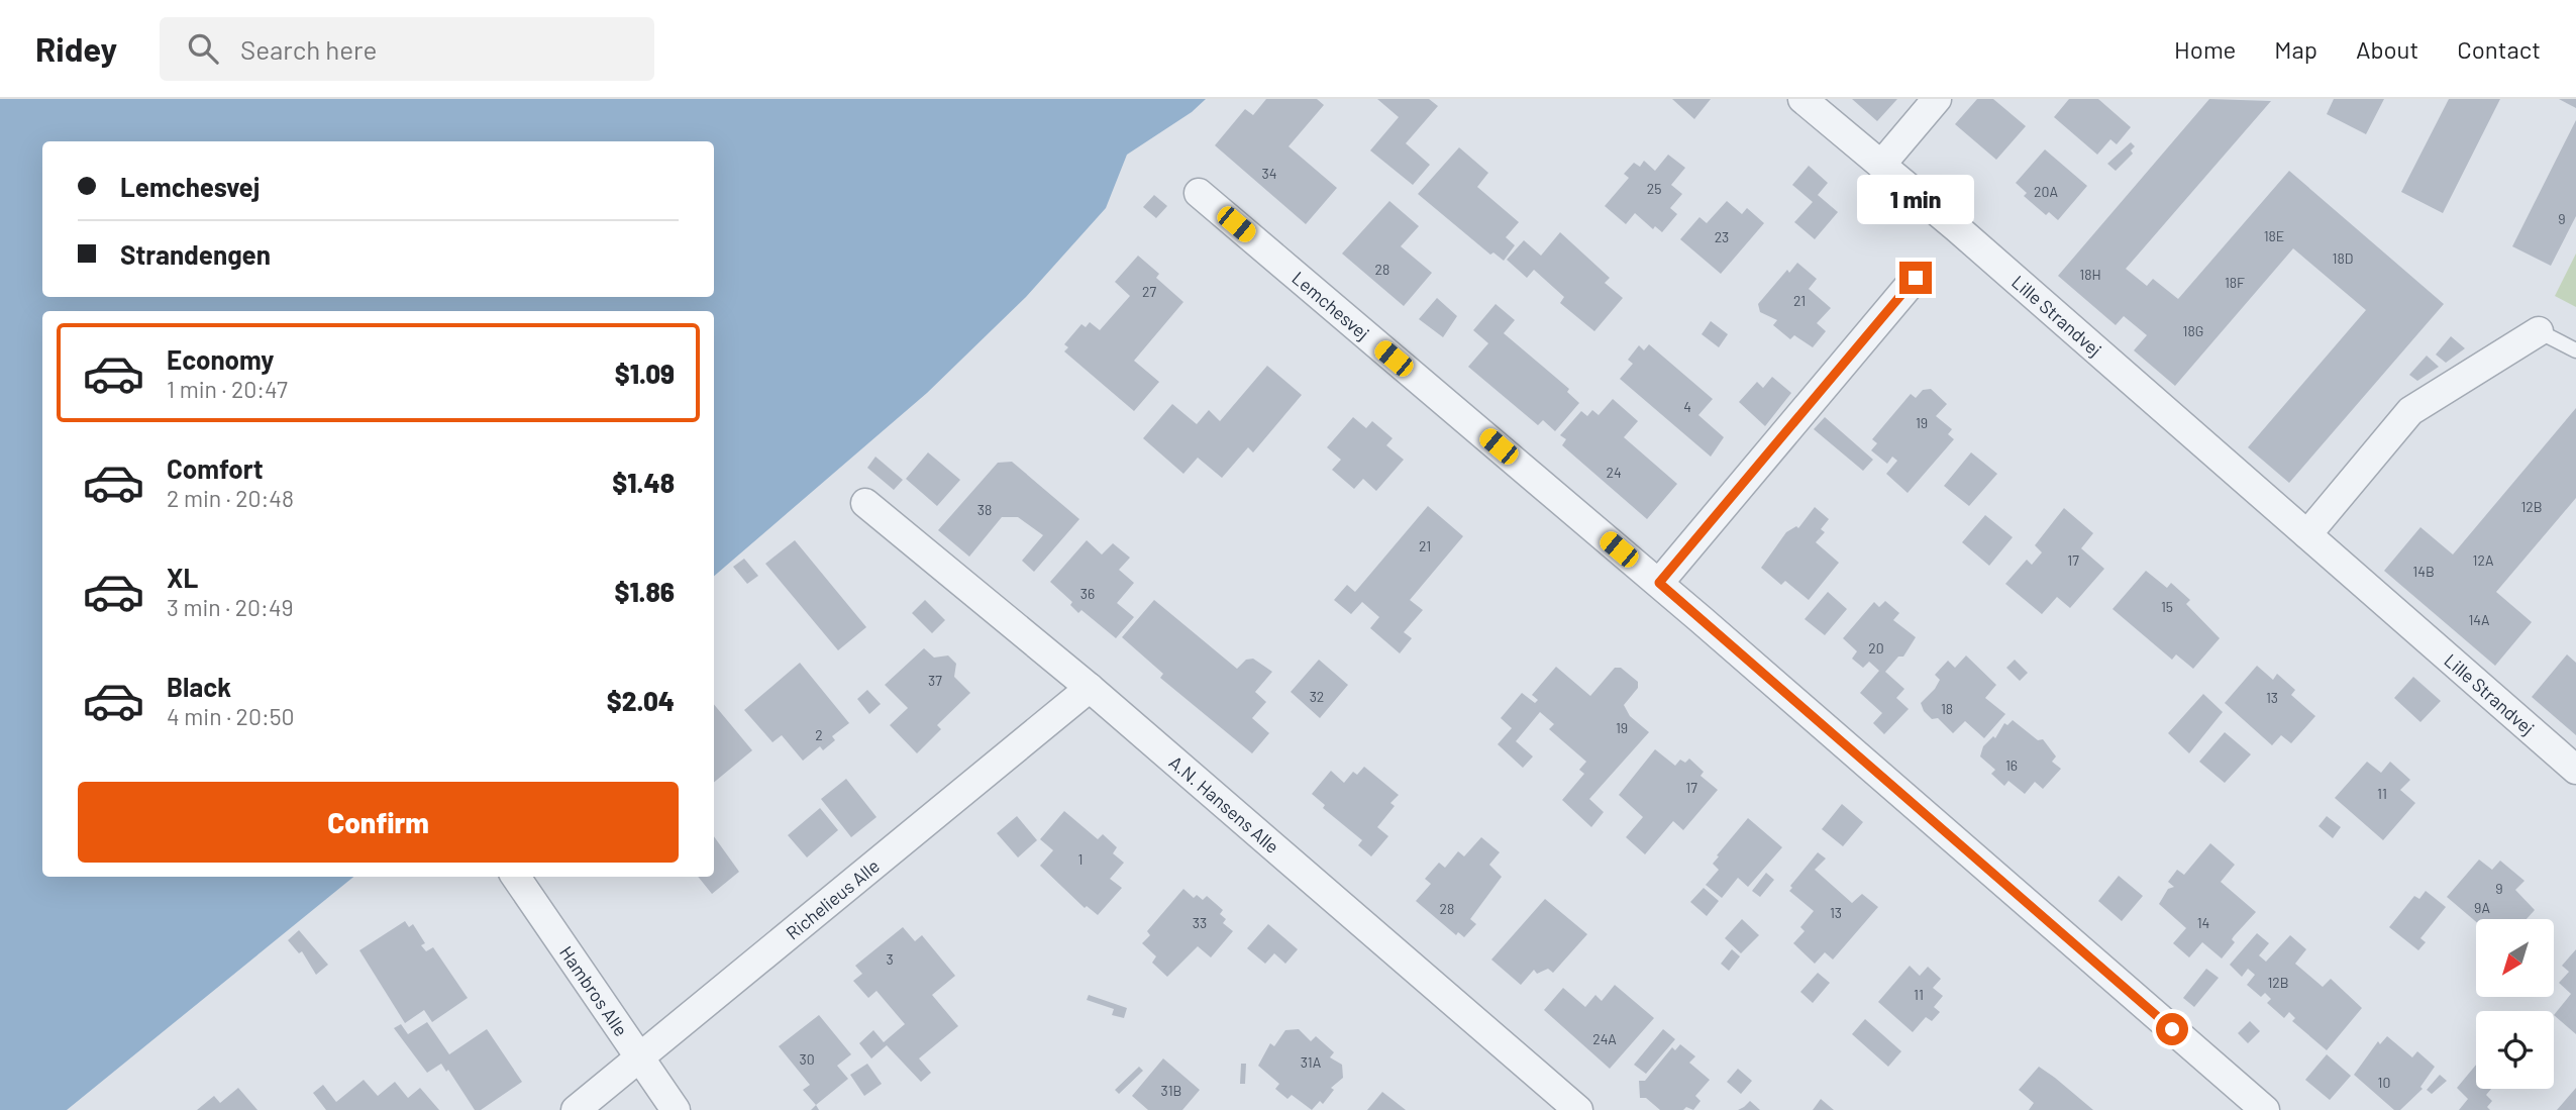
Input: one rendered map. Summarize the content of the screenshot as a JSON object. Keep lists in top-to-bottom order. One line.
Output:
{"streets":{"street":["Lemchesvej","Lille Strandvej","A.N. Hansens Alle","Richelieus Alle","Hambros Alle"]},"crossings":[["A.N. Hansens Alle","Richelieus Alle"],["Richelieus Alle","Hambros Alle"]],"house_numbers":["34","25","20A","9","18E","23","18D","28","18H","18F","27","21","18G","4","19","24","12B","38","21","17","12A","14B","36","15","14A","20","37","32","13","18","19","2","16","17","11","1","9","9A","28","13","33","14","3","12B","11","24A","30","31A","10","31B"],"north":"bottom left","page":{"header":"Ridey","search":"Search here","nav":["Home","Map","About","Contact"],"banner":["Lemchesvej","Strandengen"],"bubble":"1 min","list":[{"name":"Economy","note":"1 min · 20:47","value":"$1.09"},{"name":"Comfort","note":"2 min · 20:48","value":"$1.48"},{"name":"XL","note":"3 min · 20:49","value":"$1.86"},{"name":"Black","note":"4 min · 20:50","value":"$2.04"}],"buttons":"Confirm"}}
